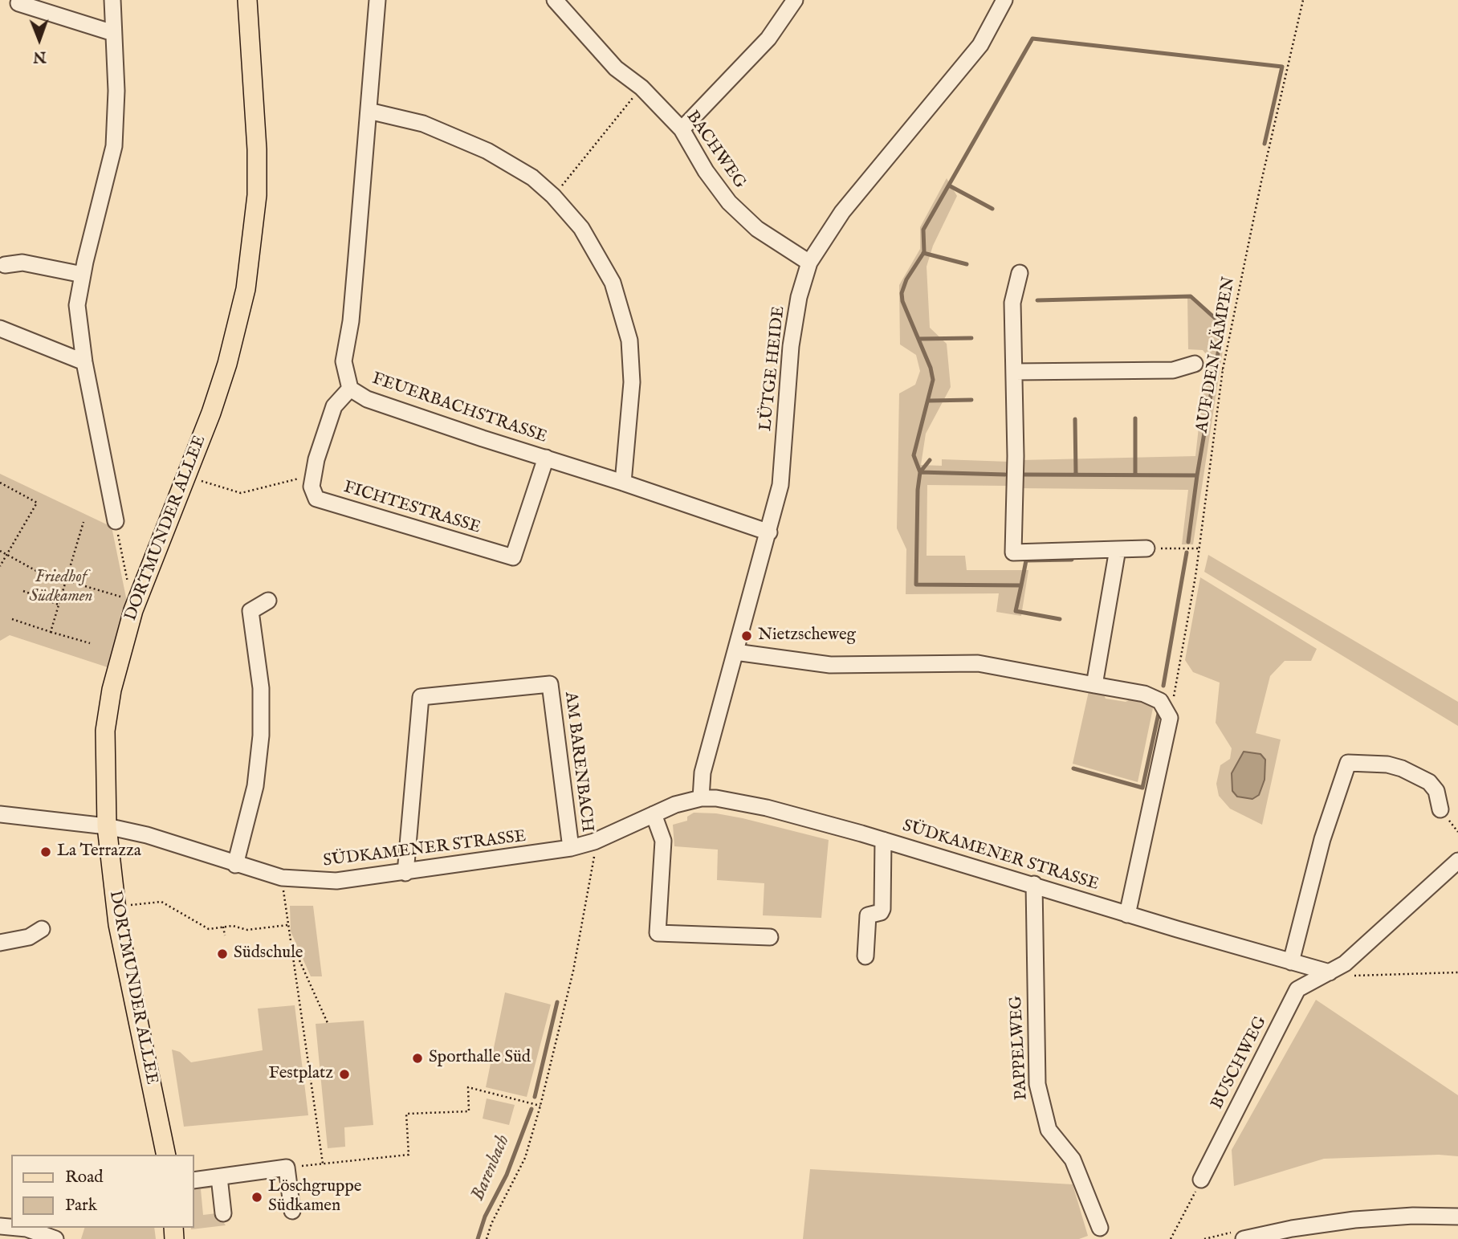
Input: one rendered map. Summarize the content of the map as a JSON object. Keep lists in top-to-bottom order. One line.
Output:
{"streets":{"main road":["DORTMUNDER ALLEE"],"street":["BACHWEG","LÜTGE HEIDE","FEUERBACHSTRASSE","FICHTESTRASSE","AM BARENBACH","SÜDKAMENER STRASSE","PAPPELWEG","BUSCHWEG"],"path":["AUF DEN KÄMPEN"]},"crossings":[["BACHWEG","LÜTGE HEIDE"],["LÜTGE HEIDE","FEUERBACHSTRASSE"],["LÜTGE HEIDE","SÜDKAMENER STRASSE"],["FEUERBACHSTRASSE","FICHTESTRASSE"],["DORTMUNDER ALLEE","SÜDKAMENER STRASSE"],["AM BARENBACH","SÜDKAMENER STRASSE"],["SÜDKAMENER STRASSE","PAPPELWEG"],["SÜDKAMENER STRASSE","BUSCHWEG"]],"water":["Barenbach"],"parks":["Friedhof Südkamen"],"places":["Nietzscheweg","La Terrazza","Südschule","Sporthalle Süd","Festplatz","Löschgruppe Südkamen"],"legend":["Road","Park"],"north":"bottom"}
